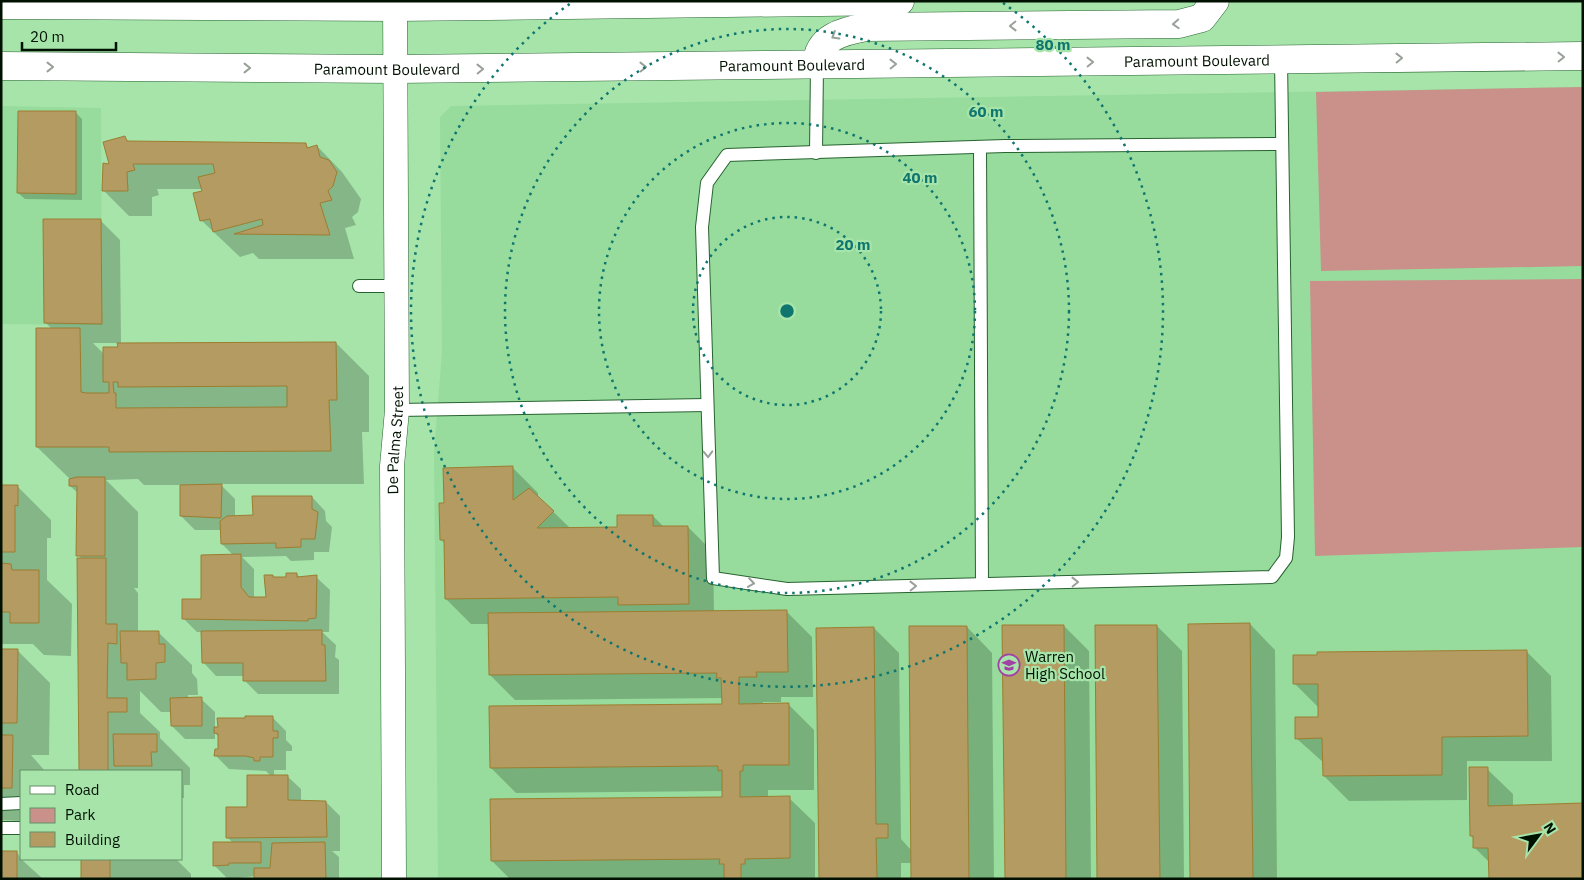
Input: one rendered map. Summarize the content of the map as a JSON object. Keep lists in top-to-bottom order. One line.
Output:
{"streets":{"main road":["Paramount Boulevard"],"street":["De Palma Street"]},"crossings":[["Paramount Boulevard","De Palma Street"]],"places":{"school or university":["Warren High School"]},"legend":["Road","Park","Building"],"scale_bar":"20 m","north":"top right","rings":["80 m","60 m","40 m","20 m"]}
